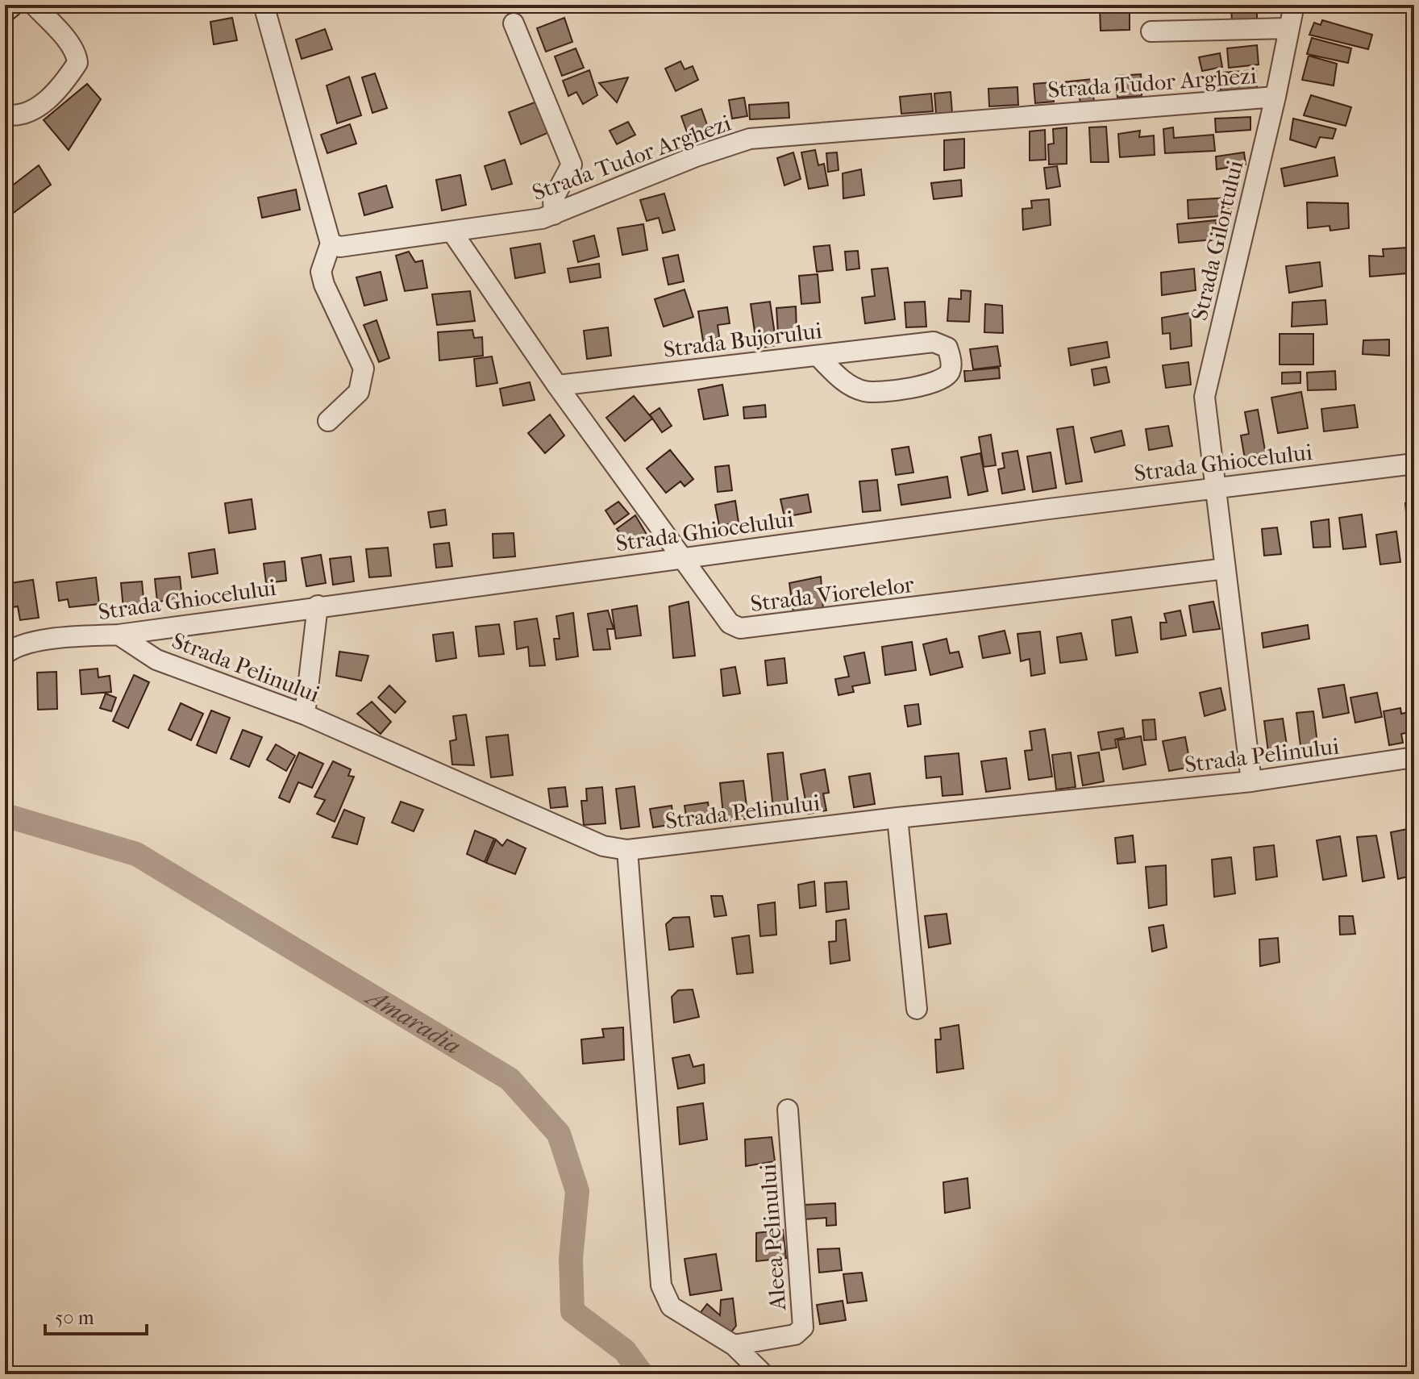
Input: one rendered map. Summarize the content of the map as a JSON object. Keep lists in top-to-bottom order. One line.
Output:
{"streets":{"street":["Strada Tudor Arghezi","Strada Gilortului","Strada Bujorului","Strada Ghiocelului","Strada Viorelelor","Strada Pelinului","Aleea Pelinului"]},"crossings":[["Strada Tudor Arghezi","Strada Gilortului"],["Strada Tudor Arghezi","Strada Viorelelor"],["Strada Gilortului","Strada Ghiocelului"],["Strada Bujorului","Strada Viorelelor"],["Strada Ghiocelului","Strada Viorelelor"],["Strada Ghiocelului","Strada Pelinului"]],"water":["Amaradia"],"scale_bar":"50 m"}
